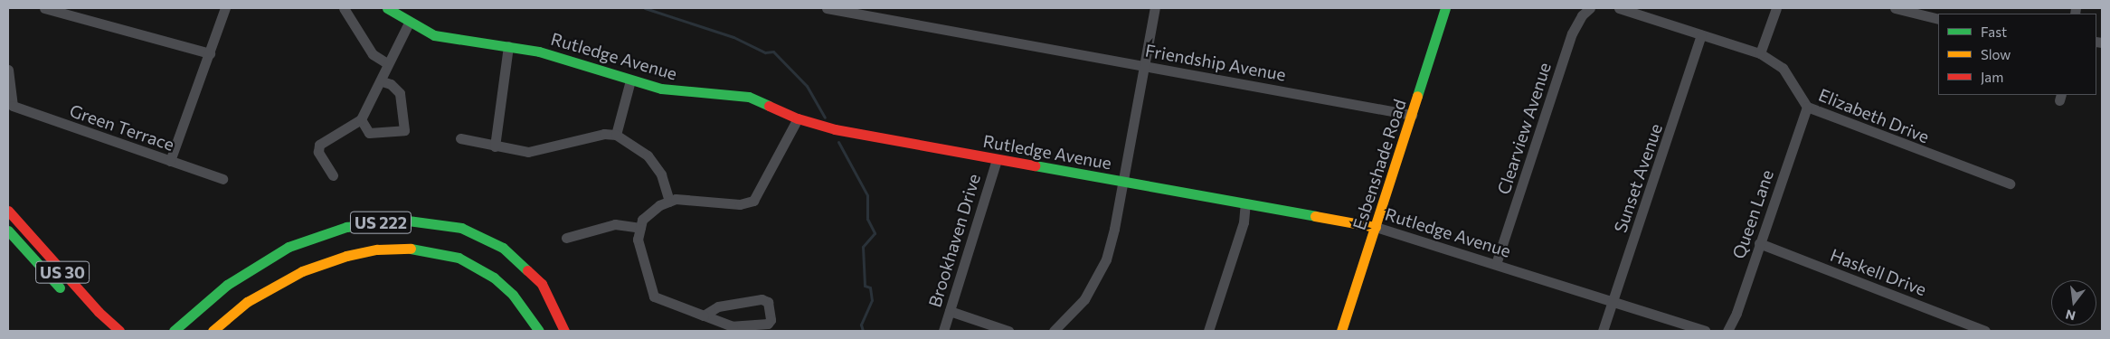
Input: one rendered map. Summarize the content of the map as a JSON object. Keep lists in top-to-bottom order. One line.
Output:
{"streets":{"main road":["Rutledge Avenue","Esbenshade Road","US 222","US 30"],"street":["Friendship Avenue","Elizabeth Drive","Green Terrace","Clearview Avenue","Sunset Avenue","Queen Lane","Brookhaven Drive","Haskell Drive"]},"crossings":[["Rutledge Avenue","Clearview Avenue"],["Rutledge Avenue","Esbenshade Road"],["Rutledge Avenue","Sunset Avenue"],["Rutledge Avenue","Brookhaven Drive"],["Friendship Avenue","Esbenshade Road"],["Elizabeth Drive","Sunset Avenue"],["Elizabeth Drive","Queen Lane"],["Queen Lane","Haskell Drive"]],"legend":["Fast","Slow","Jam"],"north":"bottom"}
